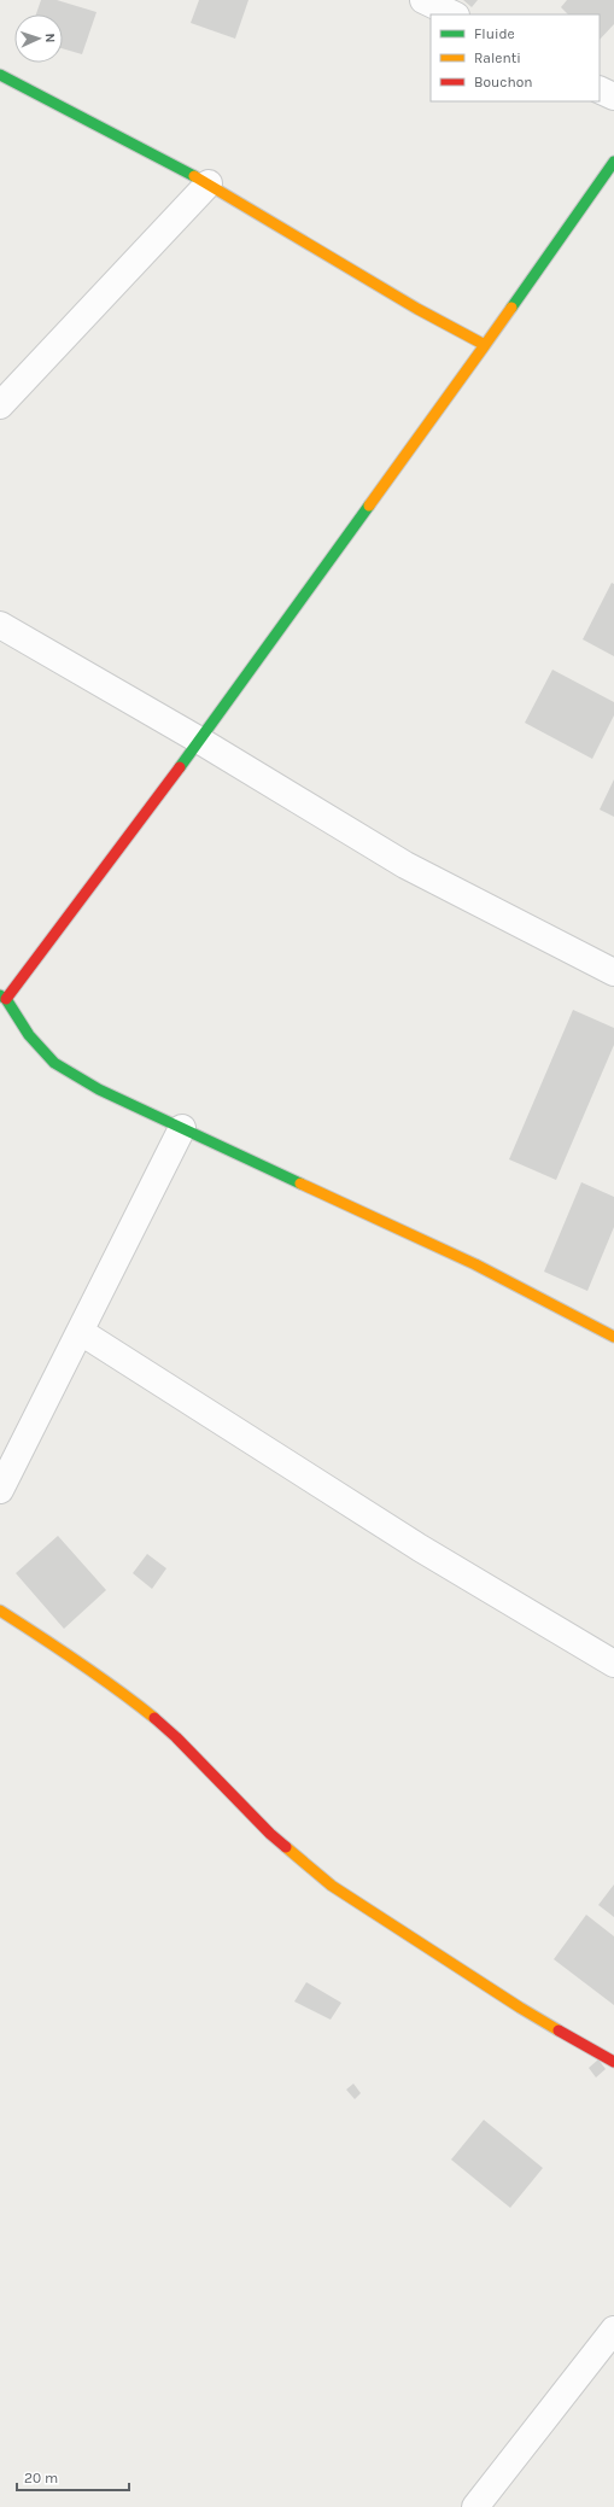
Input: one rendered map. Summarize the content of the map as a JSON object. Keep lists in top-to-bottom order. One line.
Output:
{"legend":["Fluide","Ralenti","Bouchon"],"scale_bar":"20 m","north":"right"}
